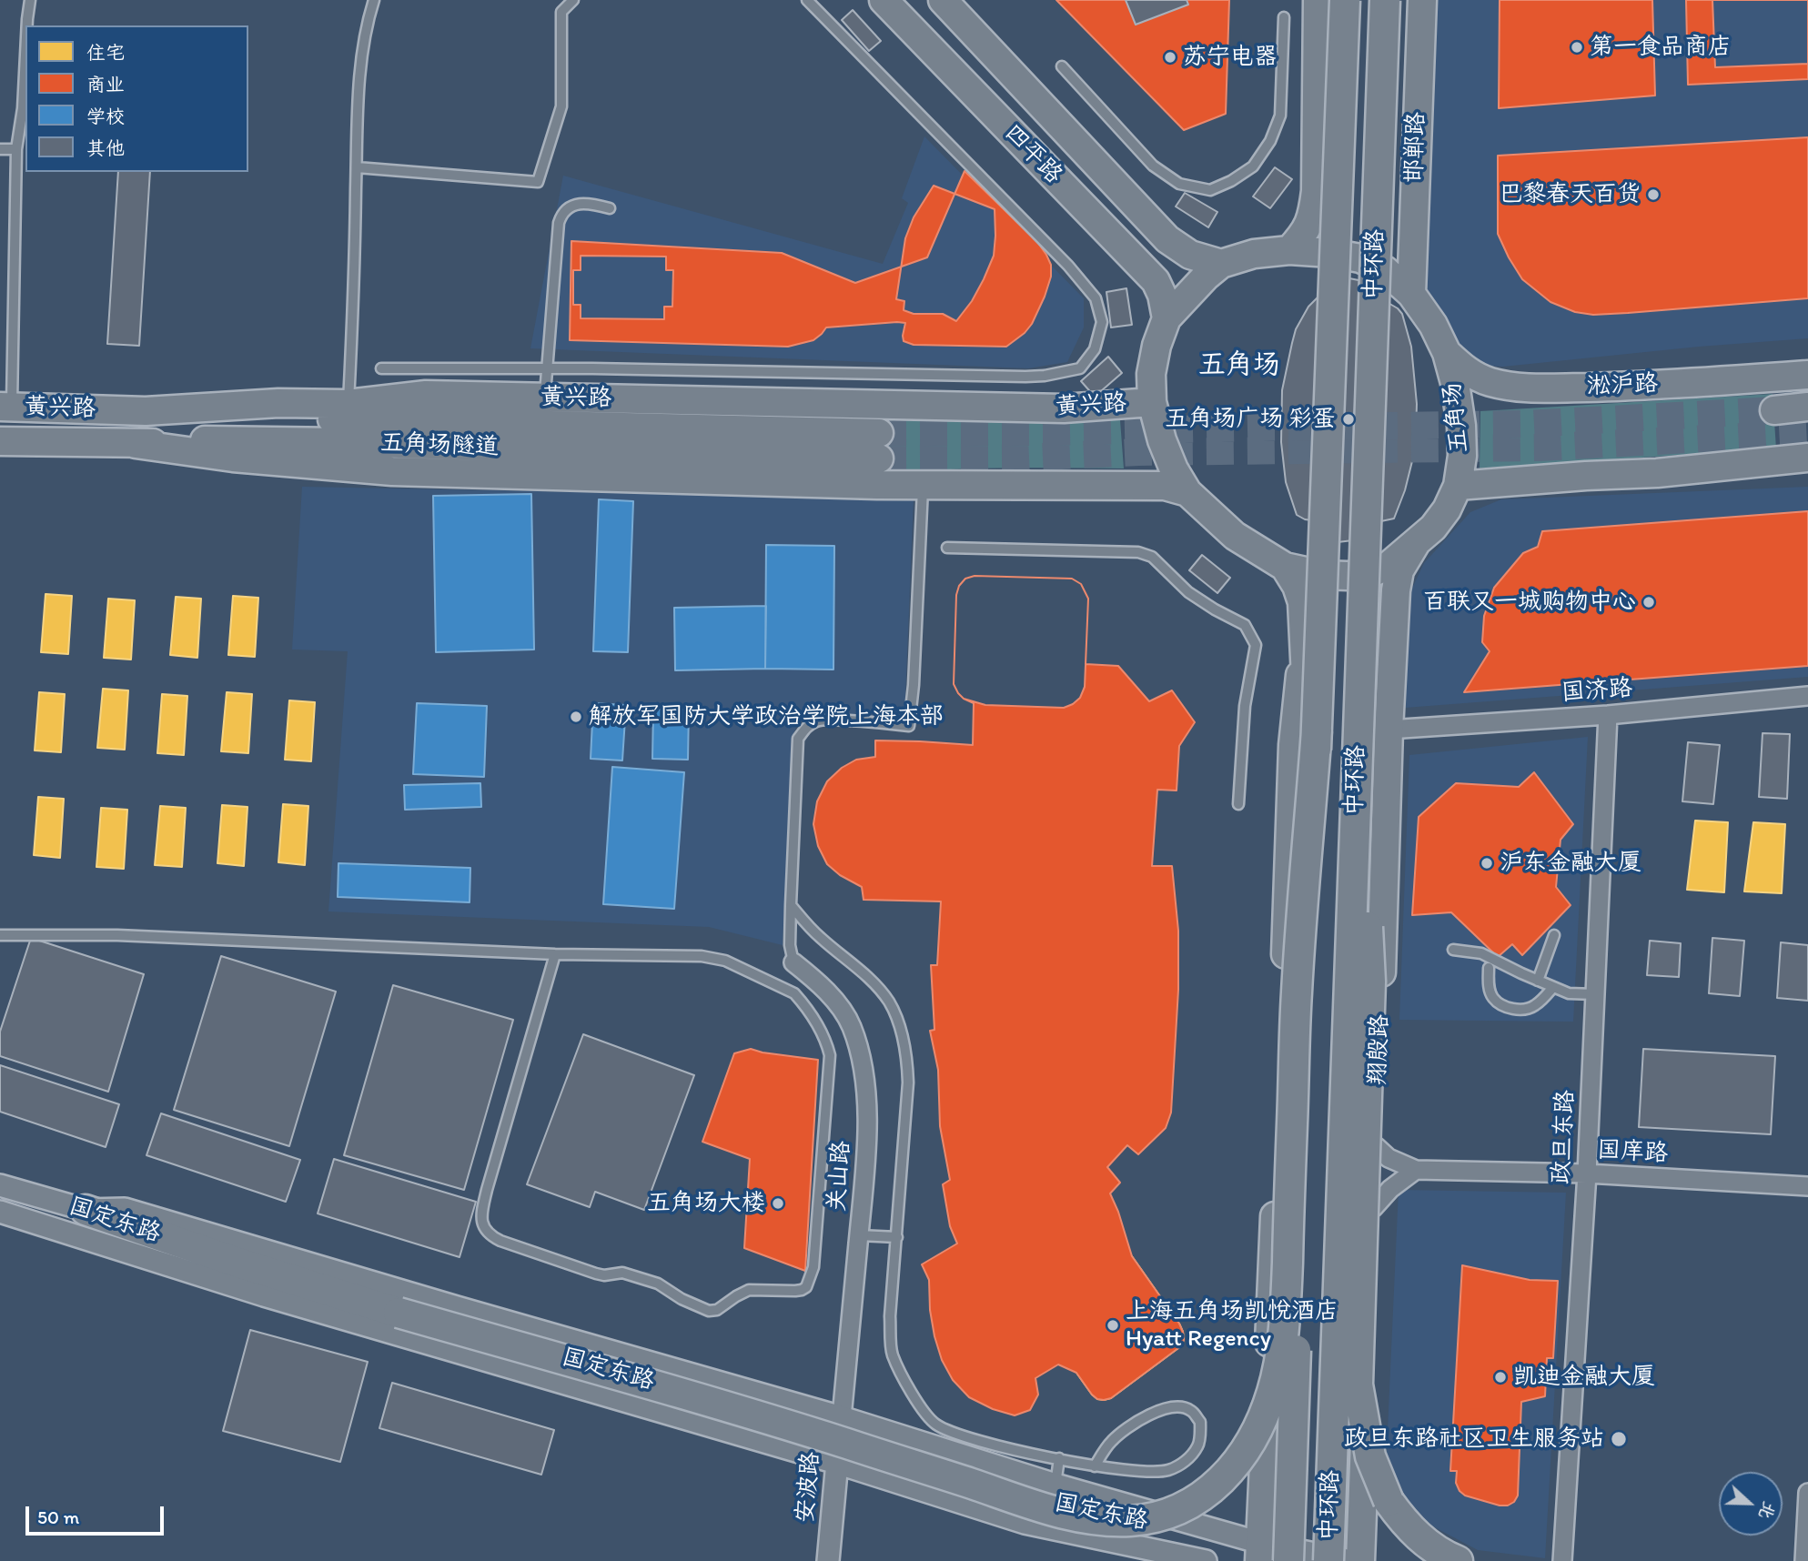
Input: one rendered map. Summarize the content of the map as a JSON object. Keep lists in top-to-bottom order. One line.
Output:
{"streets":{"highway":["中环路"],"main road":["邯郸路","四平路","淞沪路","黄兴路","五角场","五角场隧道","翔殷路"],"street":["国济路","政旦东路","国庠路","关山路","国定东路","安波路"]},"crossings":[["邯郸路","五角场"],["四平路","五角场"],["中环路","国定东路"],["淞沪路","五角场"],["黄兴路","五角场"],["黄兴路","五角场隧道"],["五角场","翔殷路"],["国济路","翔殷路"],["国济路","政旦东路"],["翔殷路","国庠路"],["政旦东路","国庠路"],["关山路","国定东路"],["关山路","安波路"],["国定东路","安波路"]],"districts":["五角场"],"places":["第一食品商店","苏宁电器","巴黎春天百货","五角场广场 彩蛋","百联又一城购物中心","解放军国防大学政治学院上海本部","沪东金融大厦","五角场大楼","上海五角场凯悦酒店 Hyatt Regency","凯迪金融大厦","政旦东路社区卫生服务站"],"legend":["住宅","商业","学校","其他"],"scale_bar":"50 m","north":"right"}
